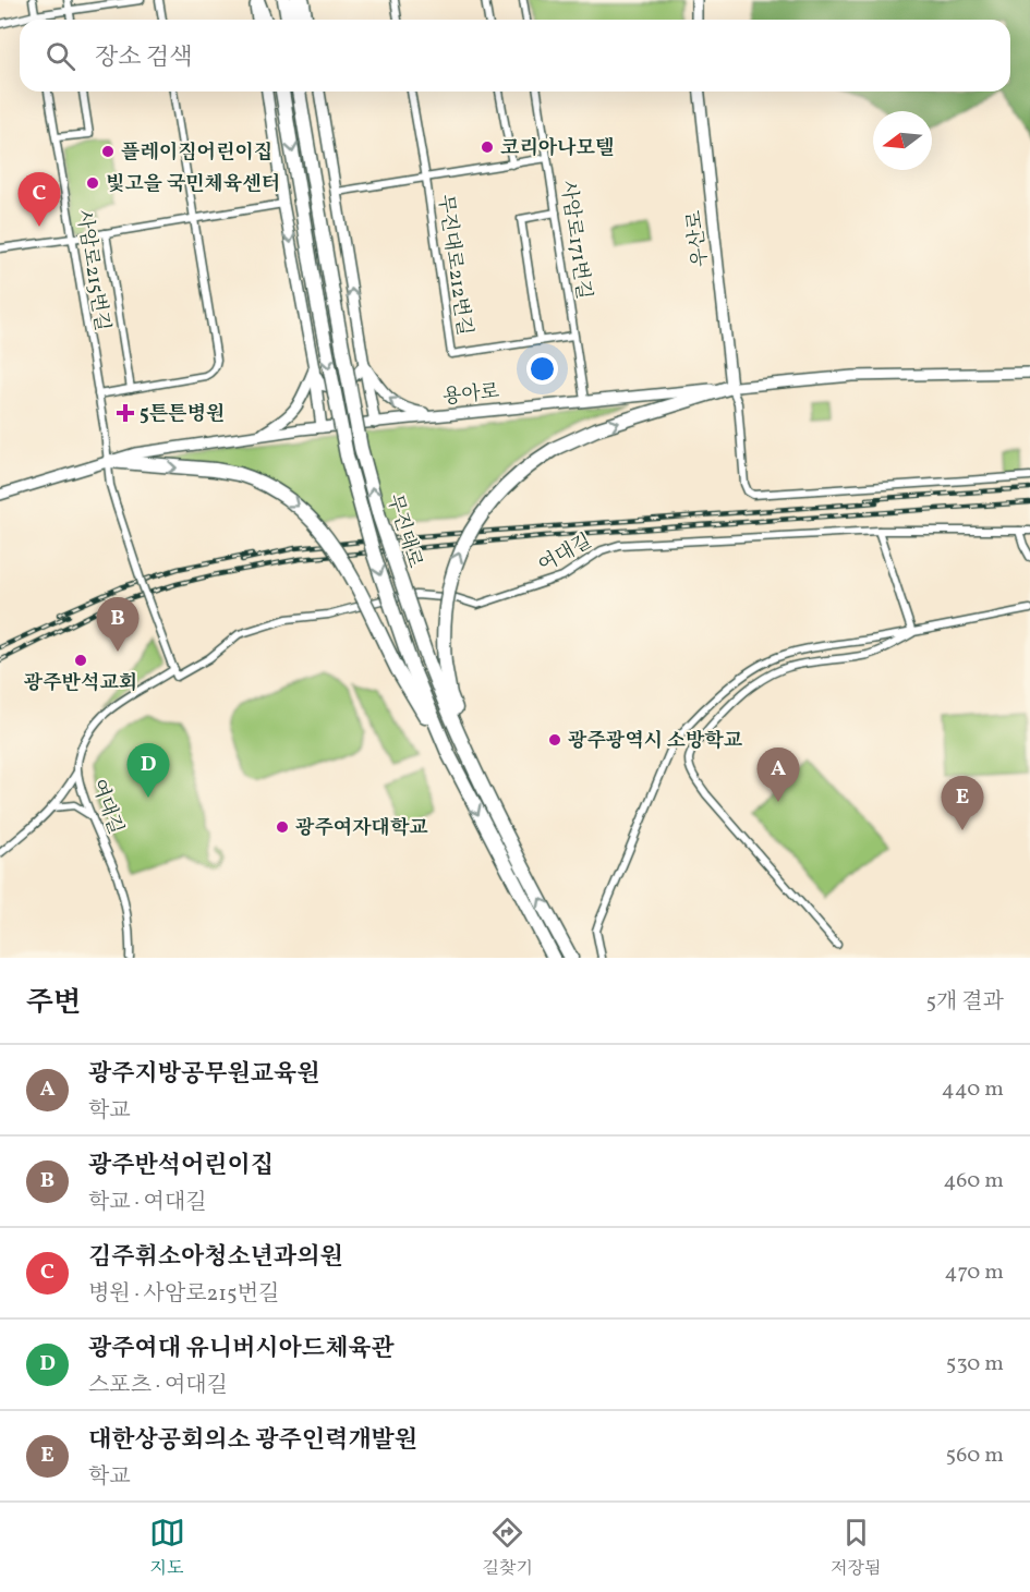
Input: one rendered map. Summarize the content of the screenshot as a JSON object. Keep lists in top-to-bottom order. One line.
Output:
{"streets":{"highway":["무진대로"],"street":["우산로","사암로171번길","무진대로212번길","사암로215번길","용아로","여대길"]},"crossings":[["우산로","용아로"],["사암로171번길","무진대로212번길"],["사암로171번길","용아로"],["사암로215번길","용아로"],["사암로215번길","여대길"]],"places":{"other":["코리아나모텔","플레이짐어린이집","빛고을 국민체육센터","광주반석교회","광주광역시 소방학교","광주여자대학교"],"health":["5튼튼병원"]},"north":"left","page":{"search":"장소 검색","pins":["C","B","D","A","E"],"heading":["주변","5개 결과"],"list":[{"mark":"A","name":"광주지방공무원교육원","note":"학교","value":"440 m"},{"mark":"B","name":"광주반석어린이집","note":"학교 · 여대길","value":"460 m"},{"mark":"C","name":"김주휘소아청소년과의원","note":"병원 · 사암로215번길","value":"470 m"},{"mark":"D","name":"광주여대 유니버시아드체육관","note":"스포츠 · 여대길","value":"530 m"},{"mark":"E","name":"대한상공회의소 광주인력개발원","note":"학교","value":"560 m"}],"nav":["지도","길찾기","저장됨"]}}
